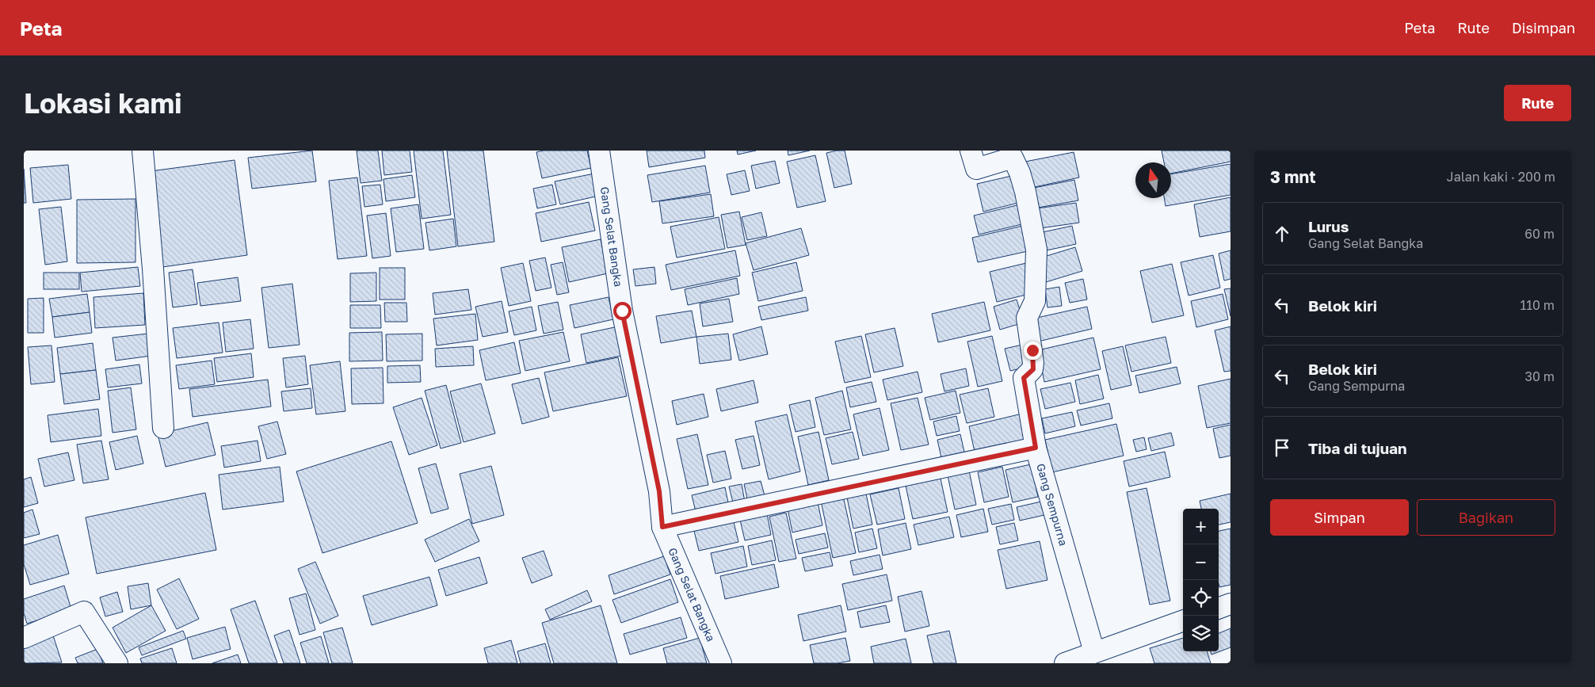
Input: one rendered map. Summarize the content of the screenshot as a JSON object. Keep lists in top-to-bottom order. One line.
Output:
{"streets":{"street":["Gang Selat Bangka","Gang Sempurna"]},"north":"top","page":{"header":"Peta","nav":["Peta","Rute","Disimpan"],"buttons":["Rute",["Simpan","Bagikan"]],"title":"Lokasi kami","heading":["3 mnt","Jalan kaki · 200 m"],"list":[["Lurus","Gang Selat Bangka","60 m"],["Belok kiri","110 m"],["Belok kiri","Gang Sempurna","30 m"],"Tiba di tujuan"],"map_buttons":["+","−"]}}
